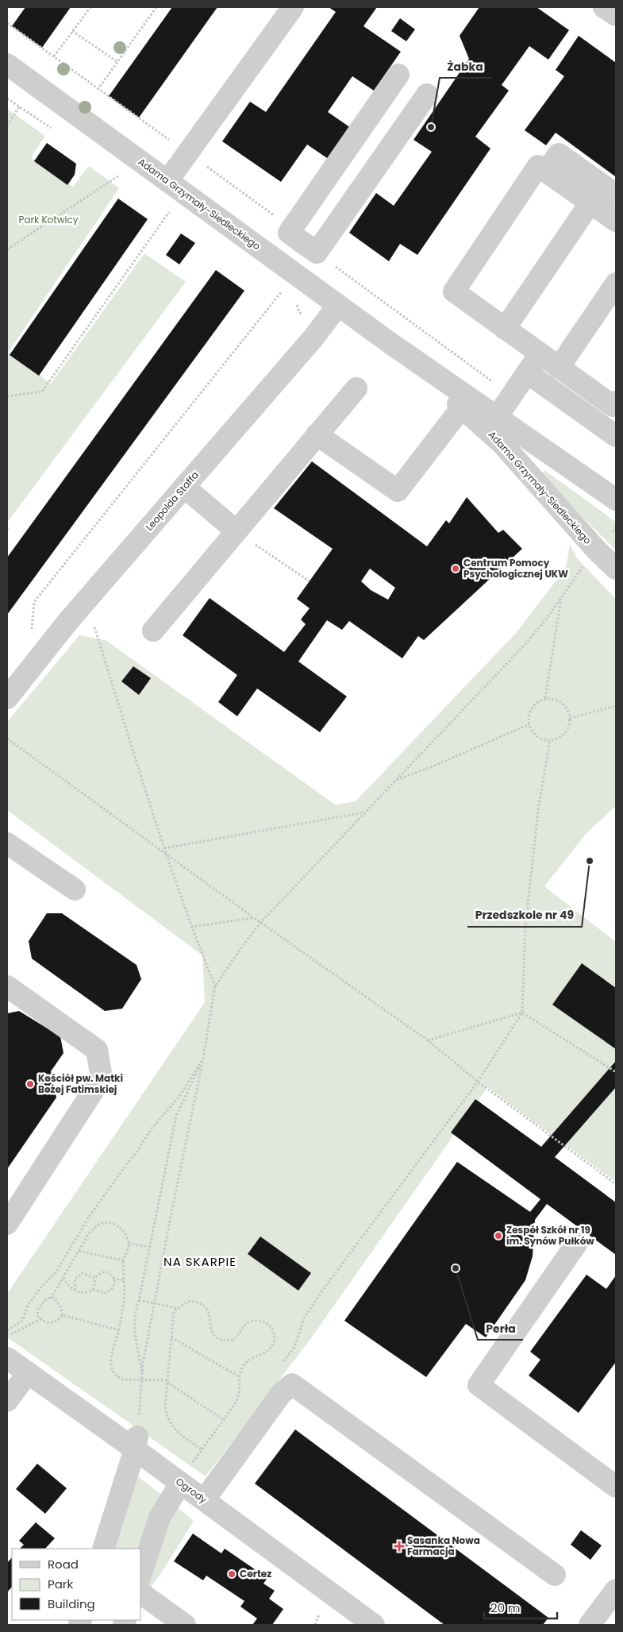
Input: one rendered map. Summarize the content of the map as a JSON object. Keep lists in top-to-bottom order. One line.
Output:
{"streets":{"street":["Adama Grzymały-Siedleckiego","Leopolda Staffa","Ogrody"]},"crossings":[["Adama Grzymały-Siedleckiego","Leopolda Staffa"]],"districts":["NA SKARPIE"],"parks":["Park Kotwicy"],"places":{"other":["Żabka","Centrum Pomocy Psychologicznej UKW","Przedszkole nr 49","Kościół pw. Matki Bożej Fatimskiej","Zespół Szkół nr 19 im. Synów Pułków","Perła","Cortez"],"health":["Sasanka Nowa Farmacja"]},"legend":["Road","Park","Building"],"scale_bar":"20 m"}
